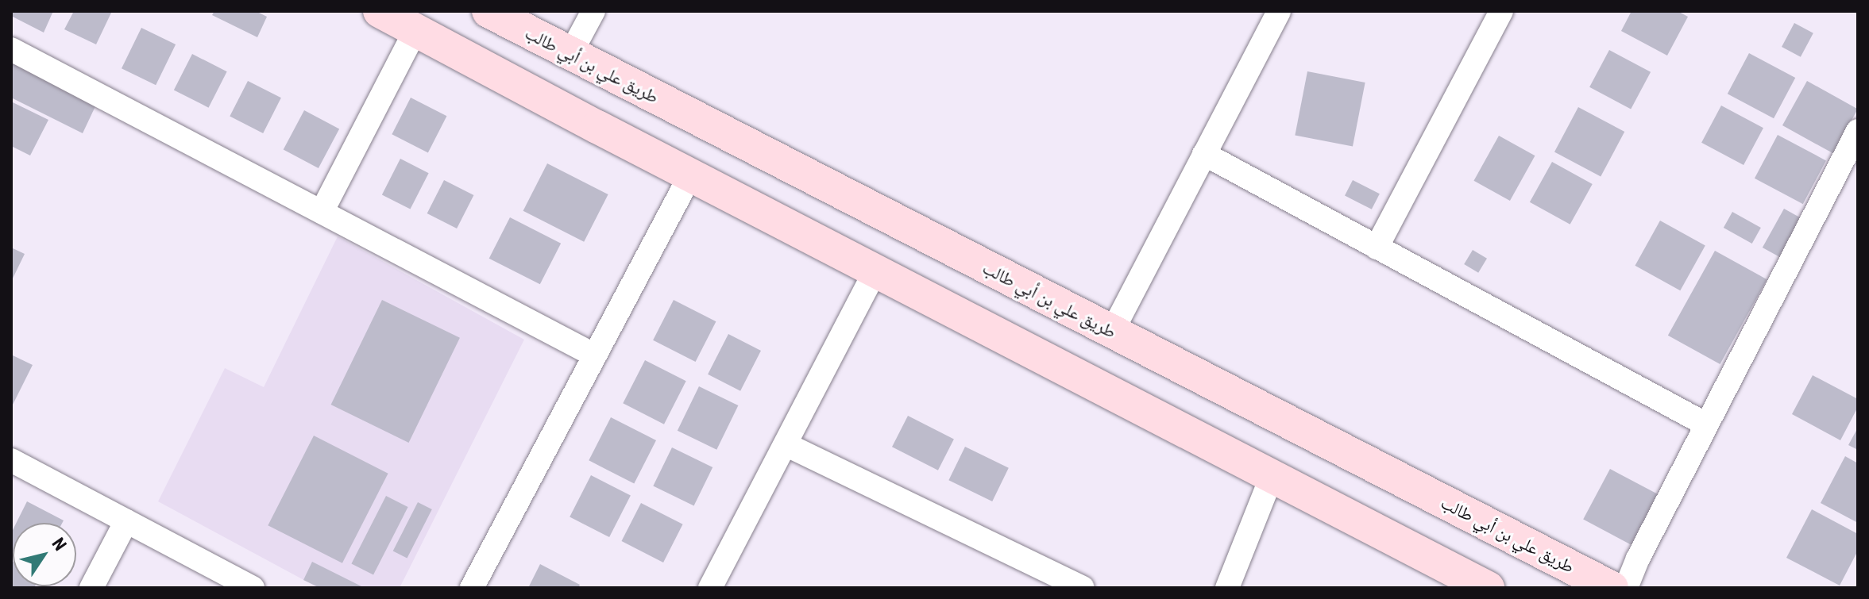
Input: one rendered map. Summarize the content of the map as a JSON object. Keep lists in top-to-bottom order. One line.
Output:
{"streets":{"main road":["طريق علي بن أبي طالب"]},"north":"top right"}
